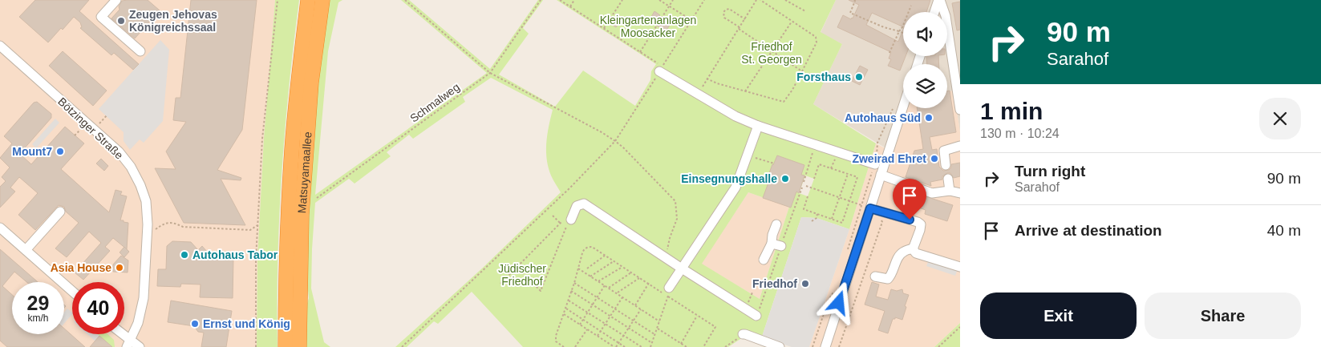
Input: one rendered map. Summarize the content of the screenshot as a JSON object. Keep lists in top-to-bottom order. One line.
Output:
{"streets":{"highway":["Matsuyamaallee"],"street":["Bötzinger Straße"],"path":["Schmalweg"]},"parks":["Kleingartenanlagen Moosacker","Friedhof St. Georgen","Jüdischer Friedhof"],"places":["Zeugen Jehovas Königreichssaal","Forsthaus","Autohaus Süd","Mount7","Zweirad Ehret","Einsegnungshalle","Autohaus Tabor","Asia House","Friedhof","Ernst und König"],"page":{"turn":["90 m","Sarahof"],"heading":["1 min","130 m · 10:24"],"list":[{"name":"Turn right","note":"Sarahof","value":"90 m"},{"name":"Arrive at destination","value":"40 m"}],"speed":"29 km/h","limit":"40","buttons":["Exit","Share"]}}
